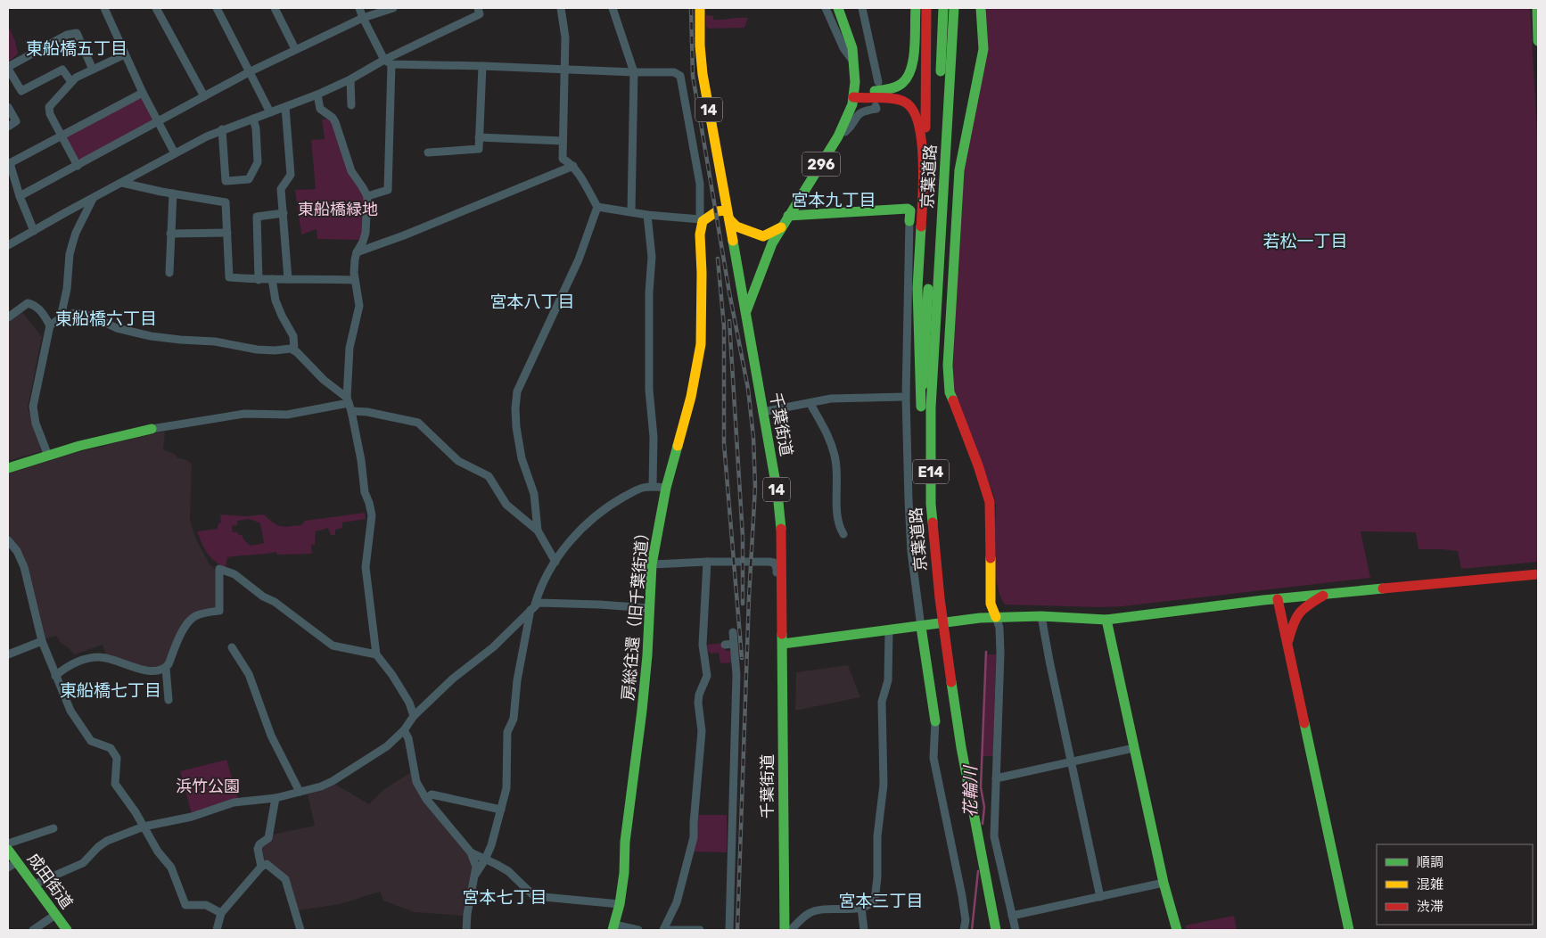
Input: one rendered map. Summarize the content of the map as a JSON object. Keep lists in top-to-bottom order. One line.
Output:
{"streets":{"main road":["14","296","京葉道路","千葉街道","E14","房総往還（旧千葉街道）","成田街道"]},"crossings":[["296","千葉街道"]],"districts":["東船橋五丁目","宮本九丁目","若松一丁目","宮本八丁目","東船橋六丁目","東船橋七丁目","宮本七丁目","宮本三丁目"],"water":["花輪川"],"parks":["東船橋緑地","浜竹公園"],"legend":["順調","混雑","渋滞"]}
